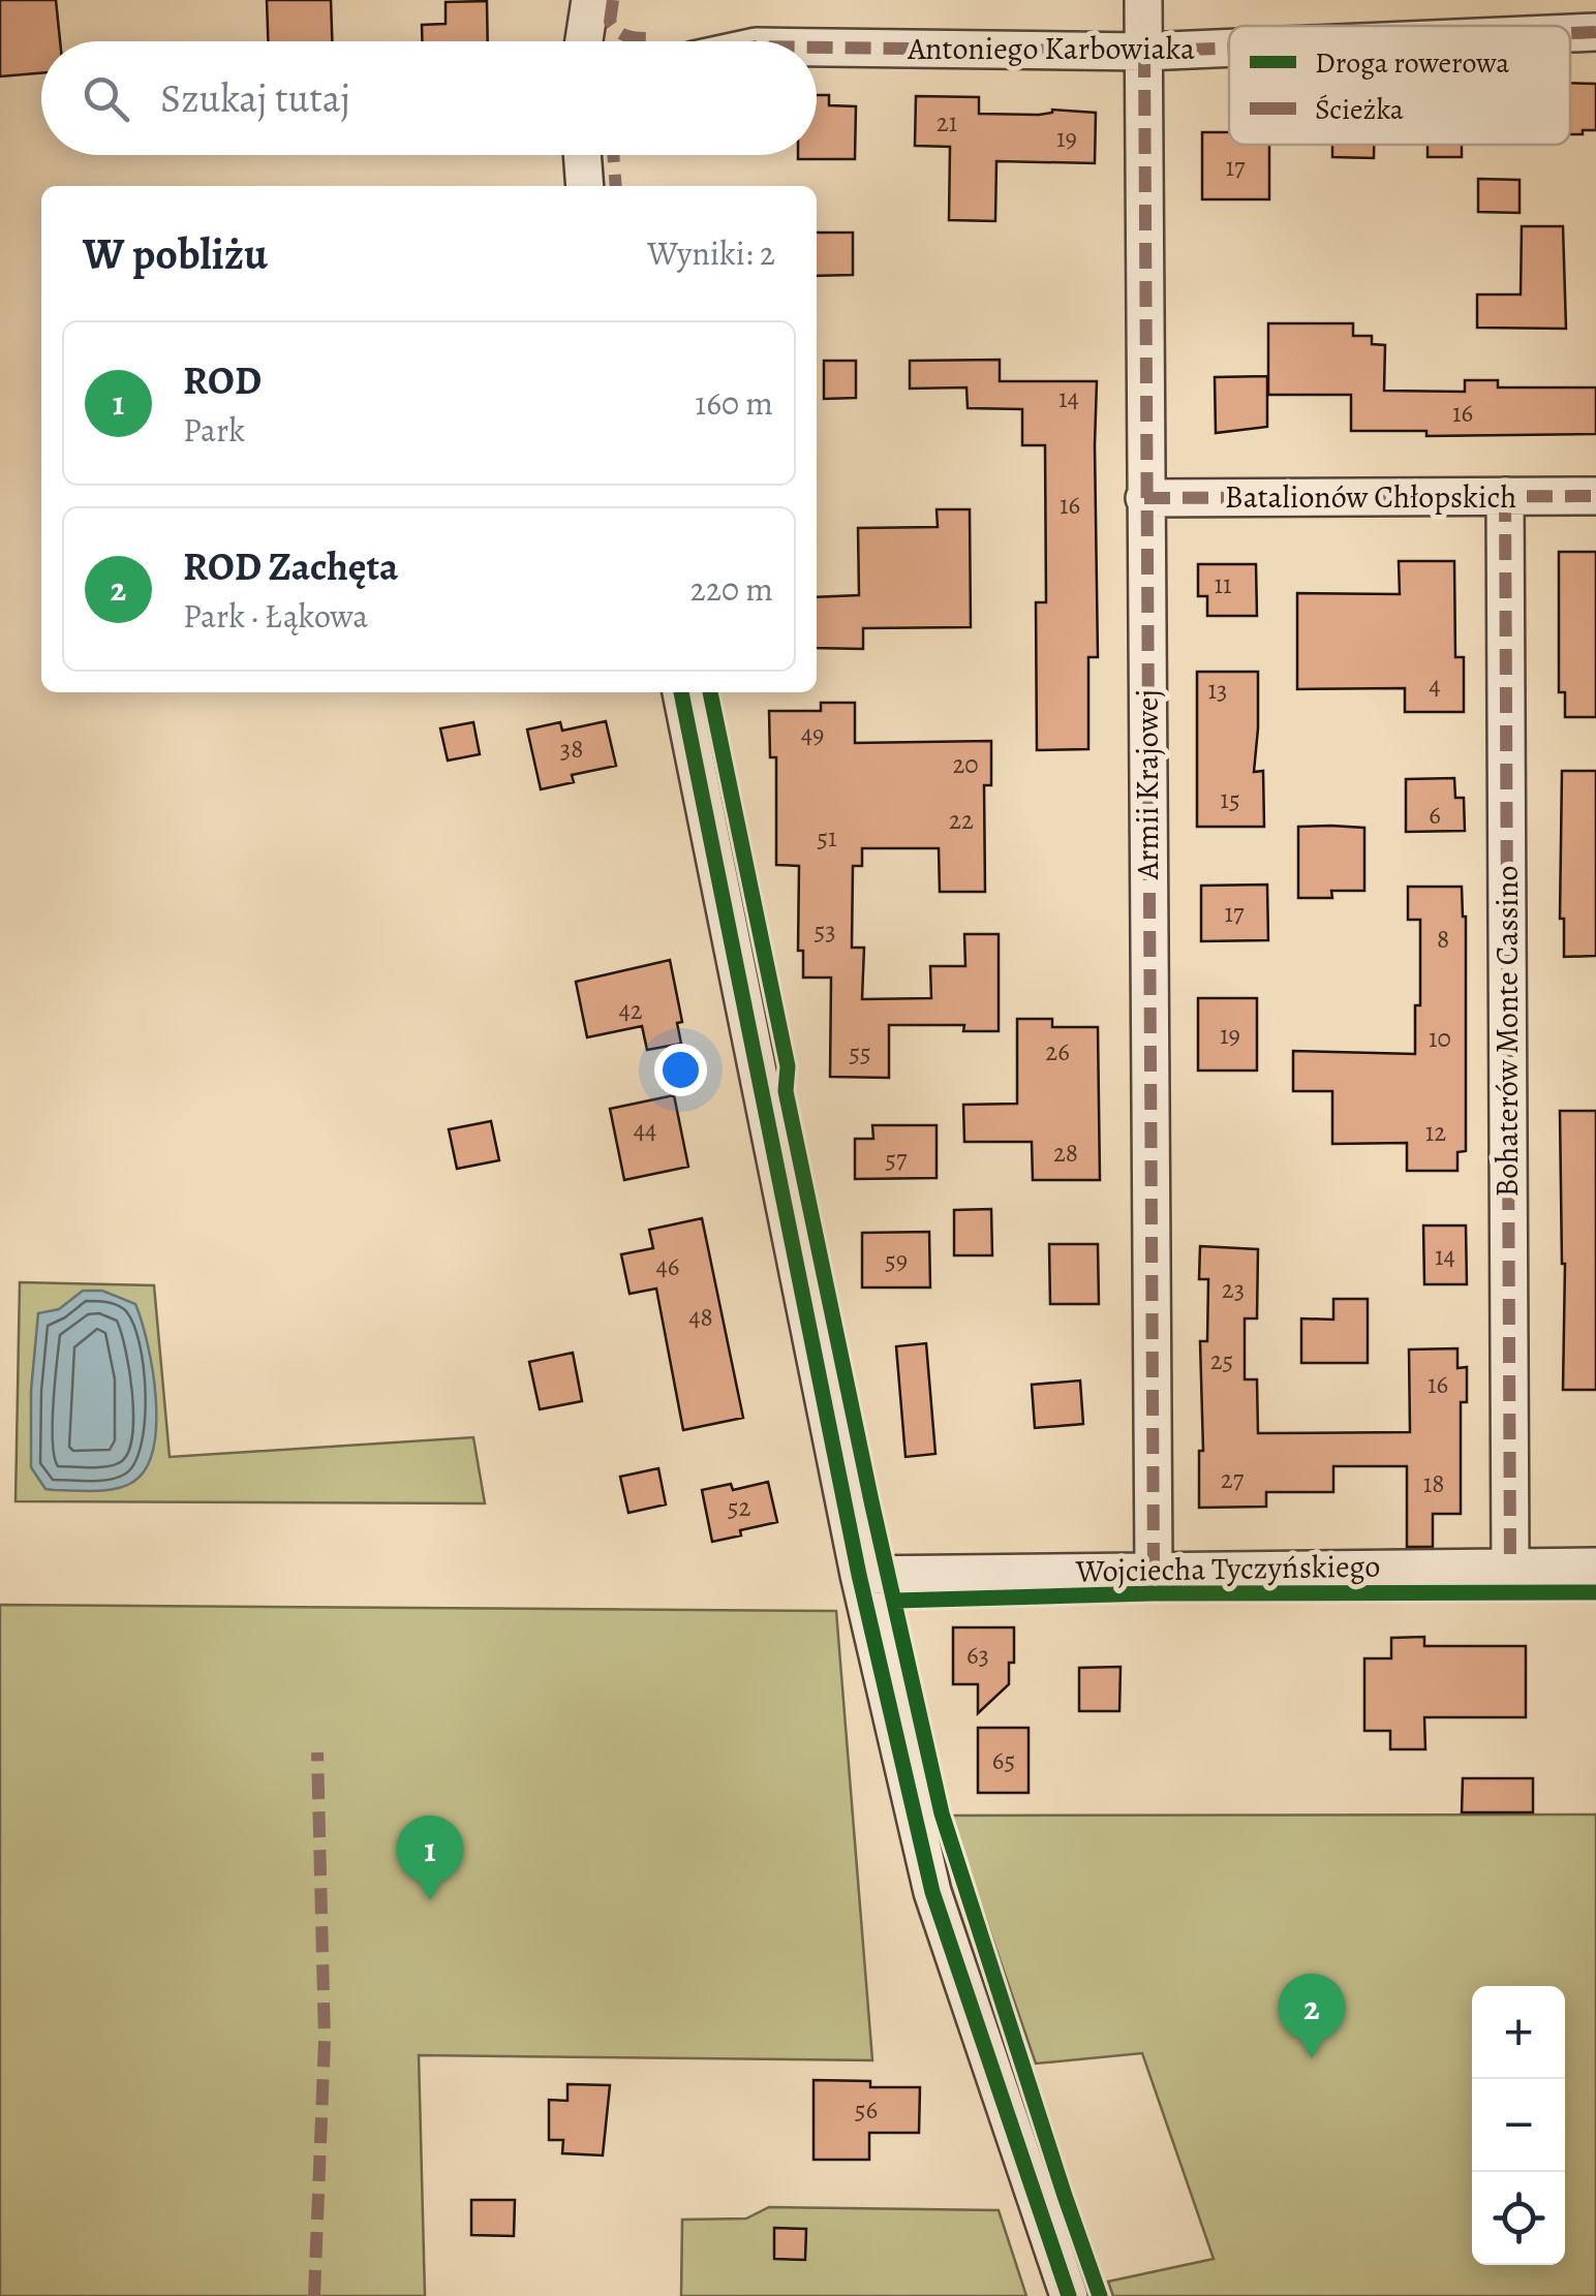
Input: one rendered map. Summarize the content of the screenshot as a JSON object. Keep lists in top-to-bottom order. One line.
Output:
{"streets":{"street":["Antoniego Karbowiaka","Batalionów Chłopskich","Armii Krajowej","Bohaterów Monte Cassino","Wojciecha Tyczyńskiego"]},"crossings":[["Antoniego Karbowiaka","Armii Krajowej"],["Batalionów Chłopskich","Armii Krajowej"],["Batalionów Chłopskich","Bohaterów Monte Cassino"],["Armii Krajowej","Wojciecha Tyczyńskiego"],["Bohaterów Monte Cassino","Wojciecha Tyczyńskiego"]],"house_numbers":["21","19","17","14","16","16","11","4","13","49","38","20","15","6","22","51","17","53","8","42","19","10","26","55","44","12","28","57","14","59","46","23","48","25","16","27","18","52","63","65","56"],"legend":["Droga rowerowa","Ścieżka"],"page":{"search":"Szukaj tutaj","heading":["W pobliżu","Wyniki: 2"],"list":[{"mark":"1","name":"ROD","note":"Park","value":"160 m"},{"mark":"2","name":"ROD Zachęta","note":"Park · Łąkowa","value":"220 m"}],"pins":["1","2"],"map_buttons":["+","−"]}}
